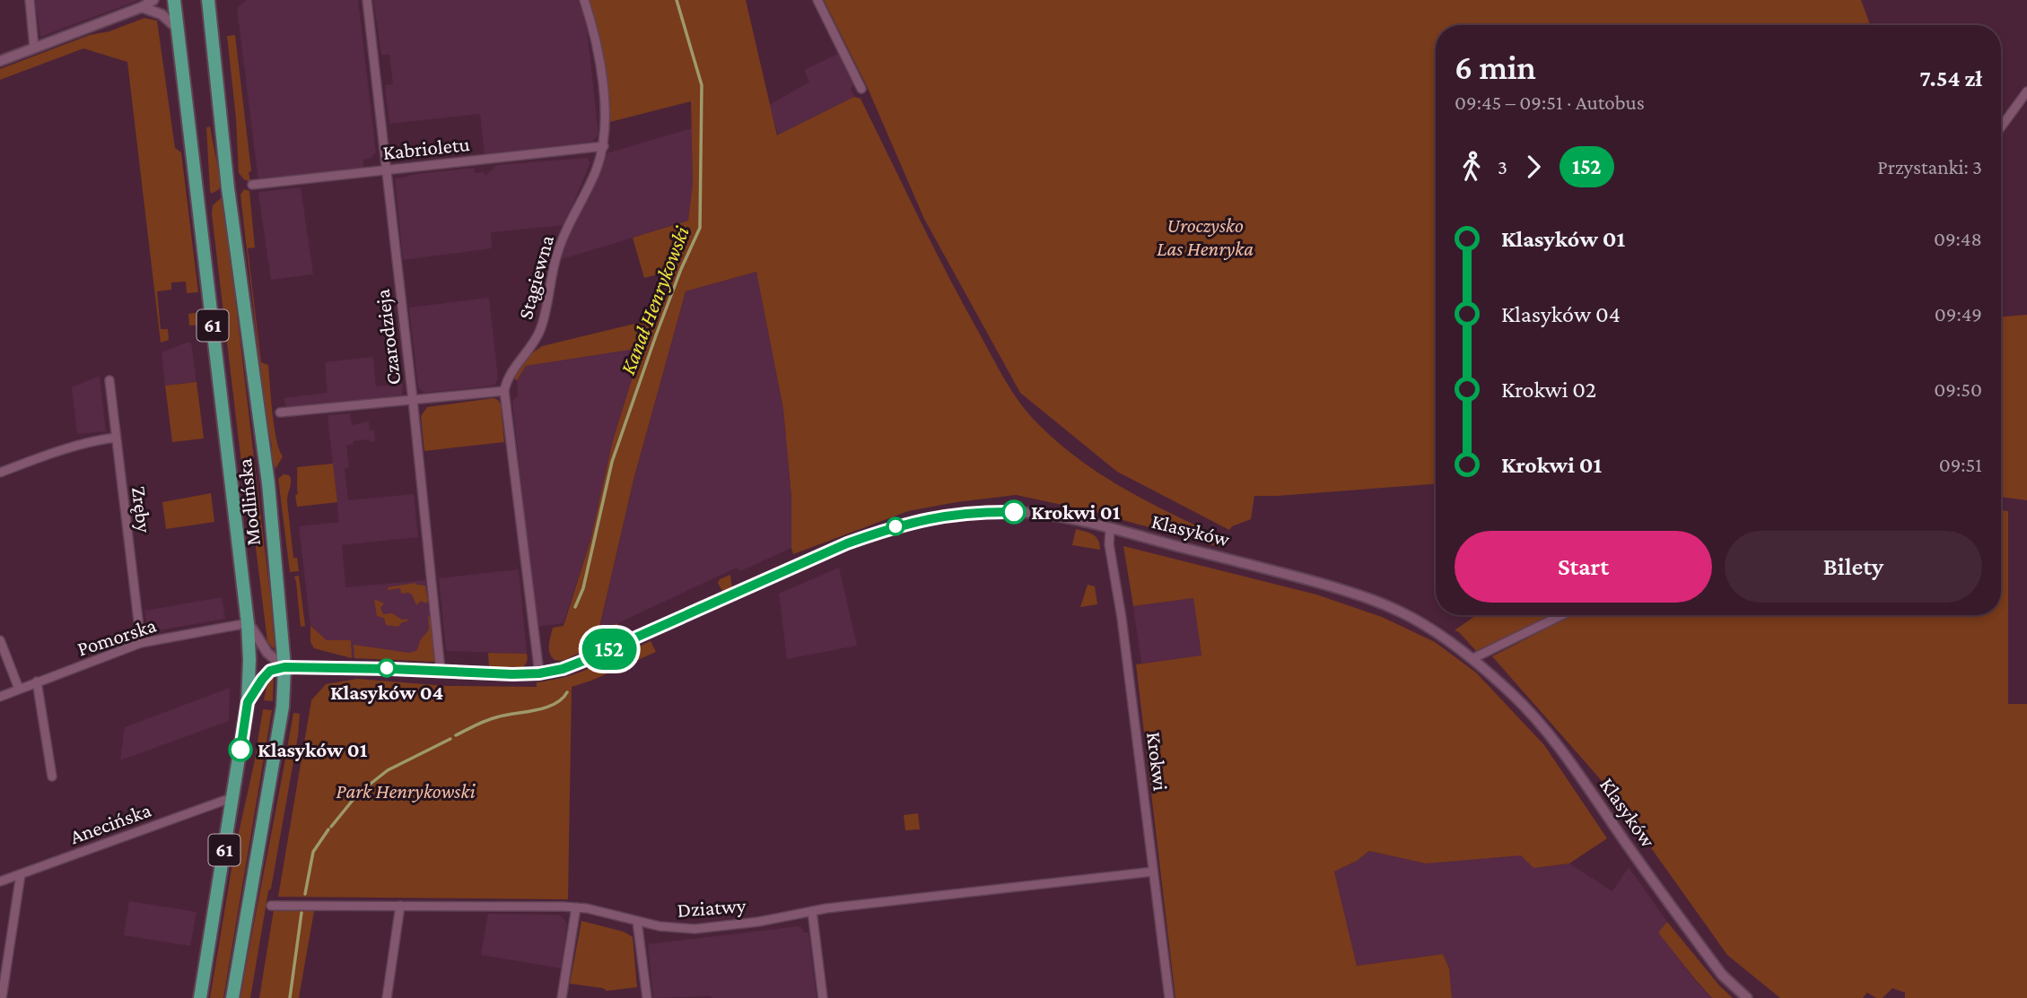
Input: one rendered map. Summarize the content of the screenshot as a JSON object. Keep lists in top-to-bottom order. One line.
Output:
{"streets":{"main road":["61","Modlińska"],"street":["Kabrioletu","Stągiewna","Czarodzieja","Zręby","Klasyków","Pomorska","Krokwi","Anecińska","Dziatwy"]},"crossings":[["Kabrioletu","Stągiewna"],["Kabrioletu","Czarodzieja"],["Czarodzieja","Klasyków"],["Modlińska","Klasyków"],["Modlińska","Pomorska"],["Modlińska","Anecińska"],["Zręby","Pomorska"],["Klasyków","Krokwi"],["Krokwi","Dziatwy"]],"water":["Kanał Henrykowski"],"parks":["Uroczysko Las Henryka","Park Henrykowski"],"places":["Krokwi 01","Klasyków 04","Klasyków 01"],"lines":["bus line 152"],"page":{"on_map":"152","heading":["6 min","09:45 – 09:51 · Autobus","7.54 zł"],"legs":["3","152","Przystanki: 3"],"list":[{"name":"Klasyków 01","value":"09:48"},{"name":"Klasyków 04","value":"09:49"},{"name":"Krokwi 02","value":"09:50"},{"name":"Krokwi 01","value":"09:51"}],"buttons":["Start","Bilety"]}}
